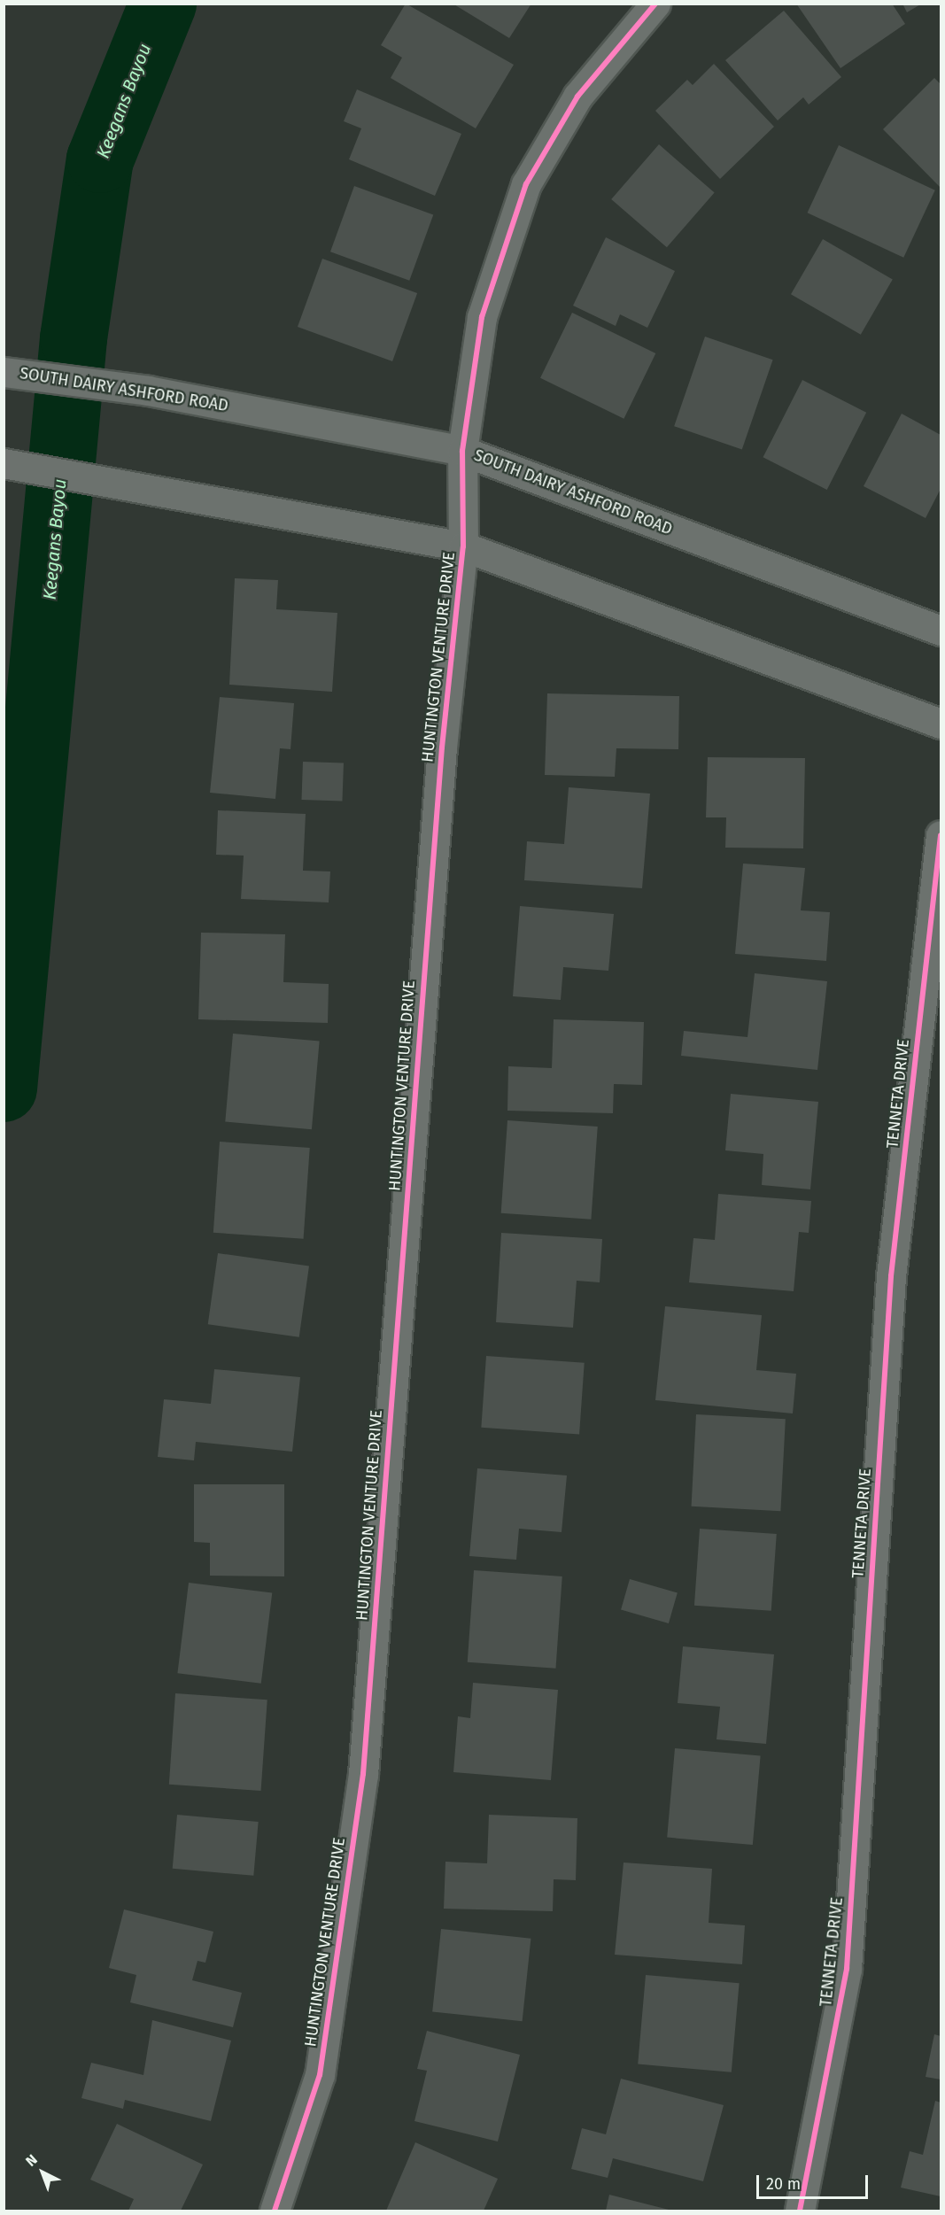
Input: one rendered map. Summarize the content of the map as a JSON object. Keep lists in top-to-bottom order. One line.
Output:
{"streets":{"street":["SOUTH DAIRY ASHFORD ROAD","HUNTINGTON VENTURE DRIVE","TENNETA DRIVE"]},"crossings":[["SOUTH DAIRY ASHFORD ROAD","HUNTINGTON VENTURE DRIVE"]],"water":["Keegans Bayou"],"scale_bar":"20 m","north":"top left"}
